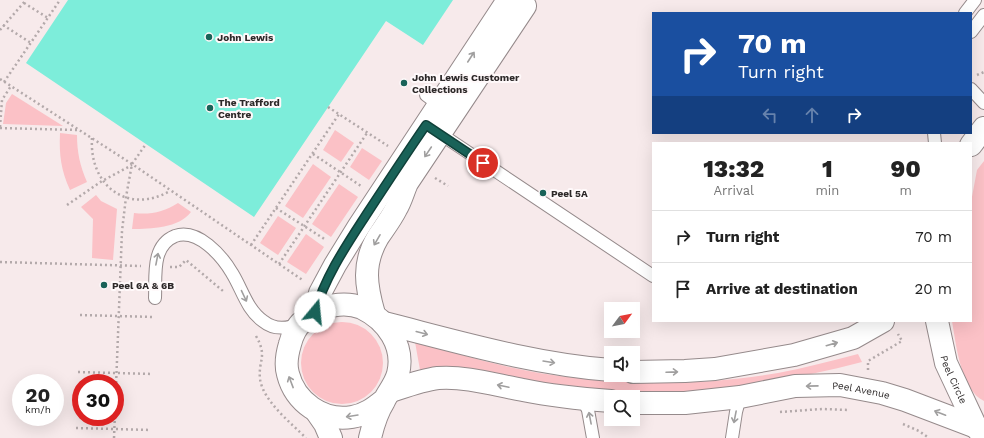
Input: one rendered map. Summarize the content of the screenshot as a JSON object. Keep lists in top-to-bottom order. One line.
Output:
{"streets":{"street":["Peel Circle","Peel Avenue"]},"crossings":[["Peel Circle","Peel Avenue"]],"places":["John Lewis","John Lewis Customer Collections","The Trafford Centre","Peel 5A","Peel 6A & 6B"],"north":"top right","page":{"turn":["70 m","Turn right"],"eta":["13:32","Arrival","1","min","90","m"],"list":[{"name":"Turn right","value":"70 m"},{"name":"Arrive at destination","value":"20 m"}],"speed":"20 km/h","limit":"30"}}
